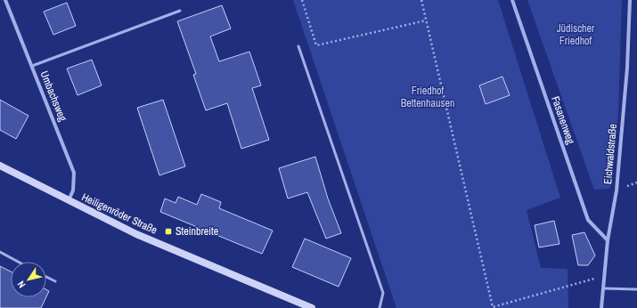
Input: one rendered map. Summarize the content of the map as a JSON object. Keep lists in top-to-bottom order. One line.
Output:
{"streets":{"street":["Umbachsweg","Fasanenweg","Eichwaldstraße","Heiligenröder Straße"]},"crossings":[["Umbachsweg","Heiligenröder Straße"],["Fasanenweg","Eichwaldstraße"]],"parks":["Jüdischer Friedhof","Friedhof Bettenhausen"],"places":{"transit":["Steinbreite"]},"north":"bottom left"}
